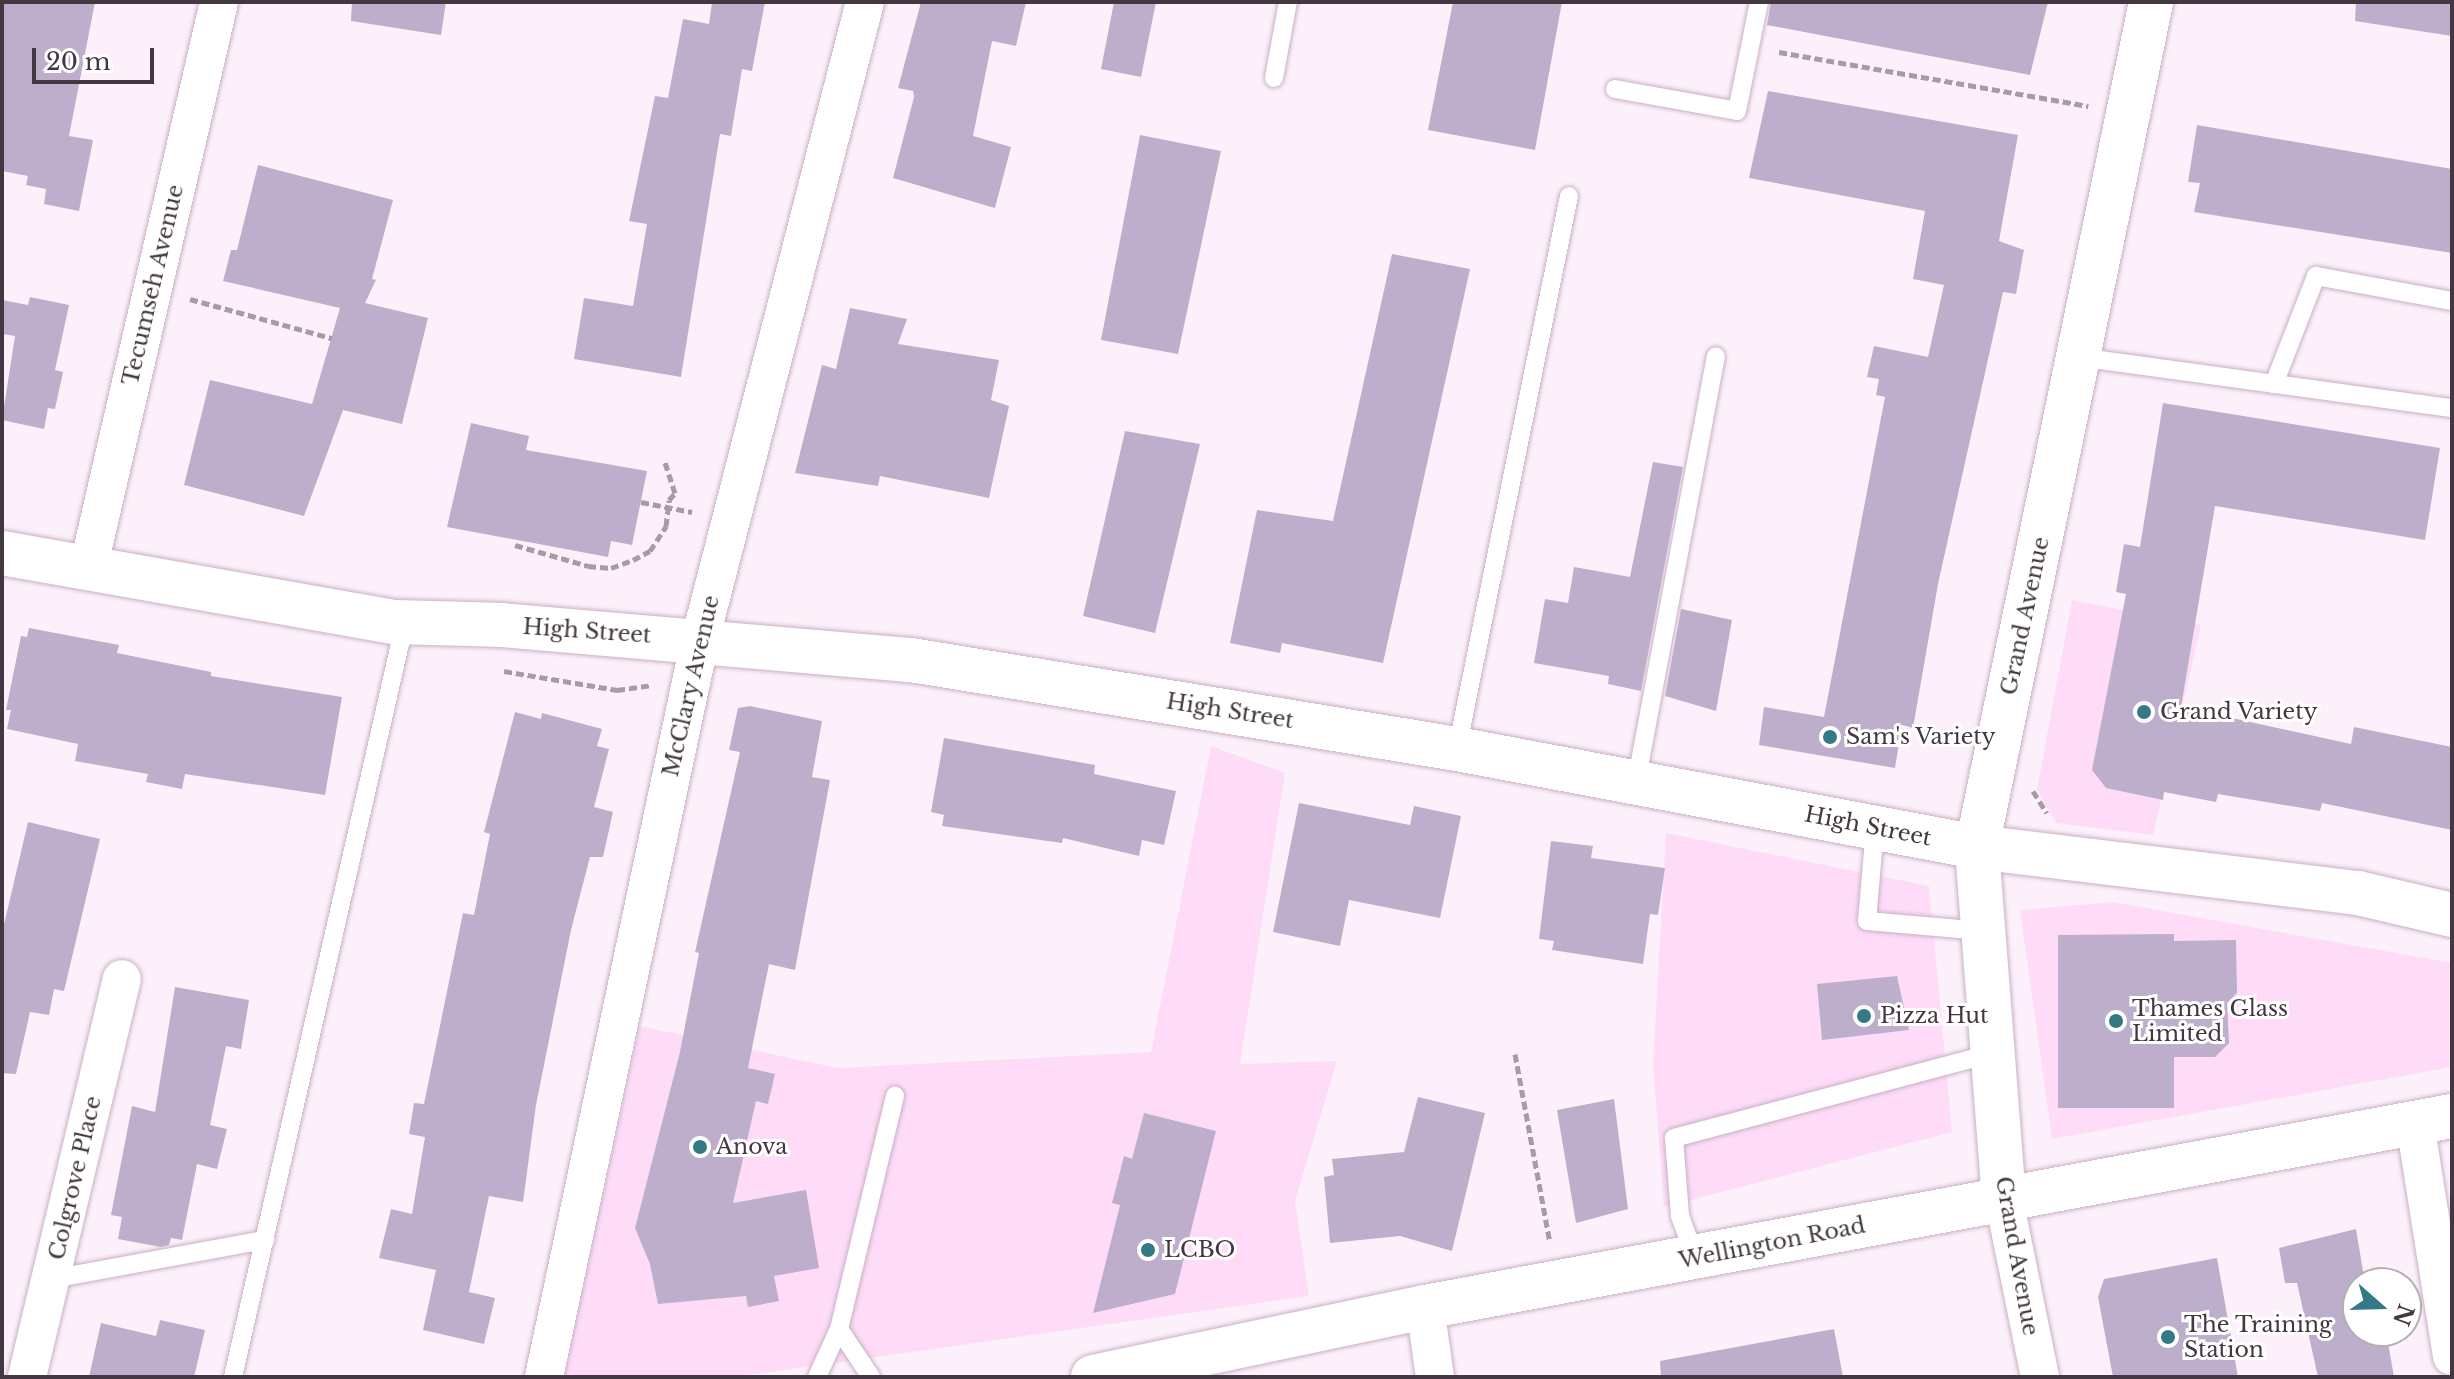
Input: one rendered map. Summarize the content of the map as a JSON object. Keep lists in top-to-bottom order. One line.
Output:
{"streets":{"street":["Tecumseh Avenue","Grand Avenue","High Street","McClary Avenue","Colgrove Place","Wellington Road"]},"crossings":[["Tecumseh Avenue","High Street"],["Grand Avenue","High Street"],["Grand Avenue","Wellington Road"],["High Street","McClary Avenue"]],"places":["Grand Variety","Sam's Variety","Pizza Hut","Thames Glass Limited","Anova","LCBO","The Training Station"],"scale_bar":"20 m","north":"right"}
